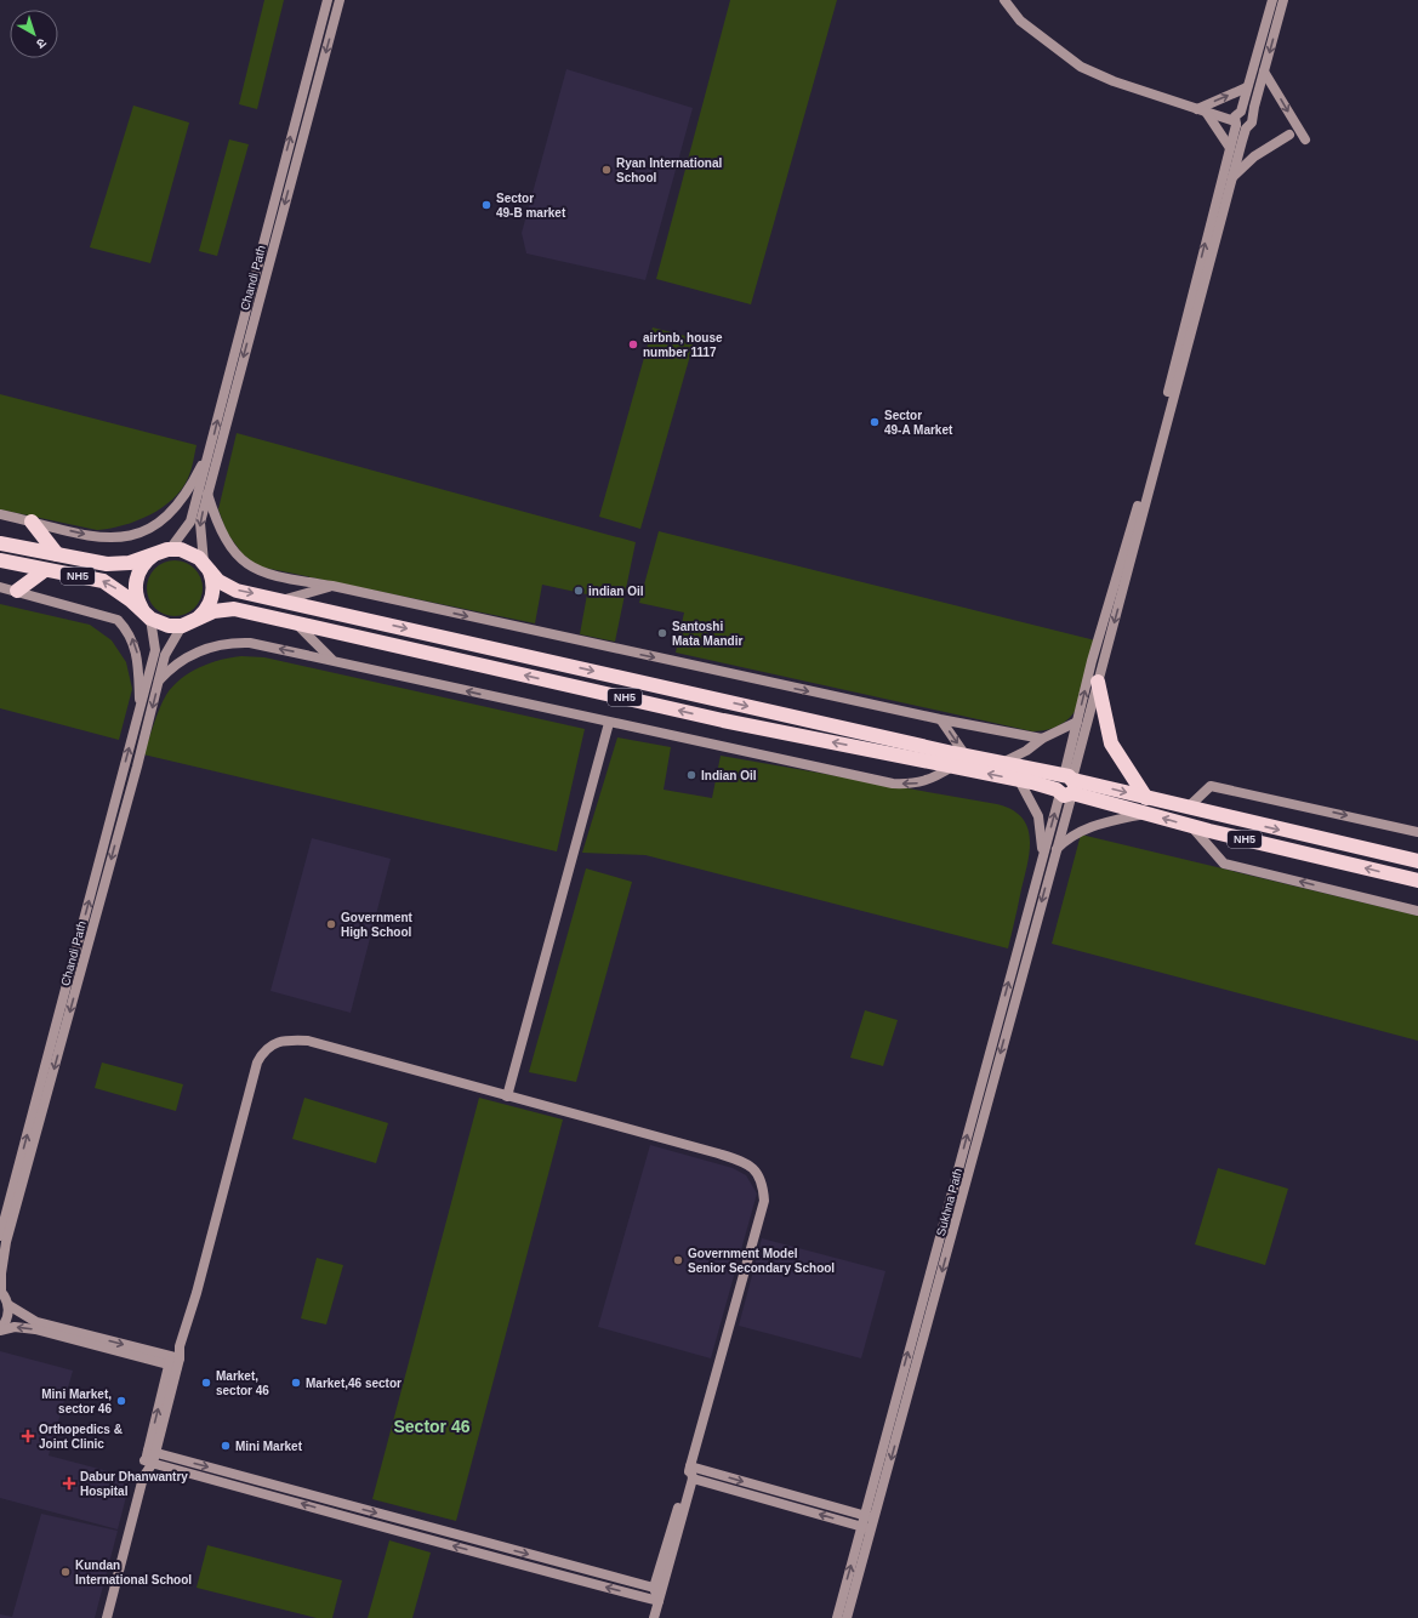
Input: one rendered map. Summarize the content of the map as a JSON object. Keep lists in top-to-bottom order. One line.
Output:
{"streets":{"highway":["NH5"],"street":["Chandi Path","Sukhna Path"]},"crossings":[["Chandi Path","NH5"],["NH5","Sukhna Path"]],"districts":["Sector 46"],"places":{"other":["Ryan International School","Sector 49-B market","airbnb, house number 1117","Sector 49-A Market","indian Oil","Santoshi Mata Mandir","Indian Oil","Government High School","Government Model Senior Secondary School","Market, sector 46","Market,46 sector","Mini Market, sector 46","Mini Market","Kundan International School"],"health":["Orthopedics & Joint Clinic","Dabur Dhanwantry Hospital"]},"north":"bottom right"}
